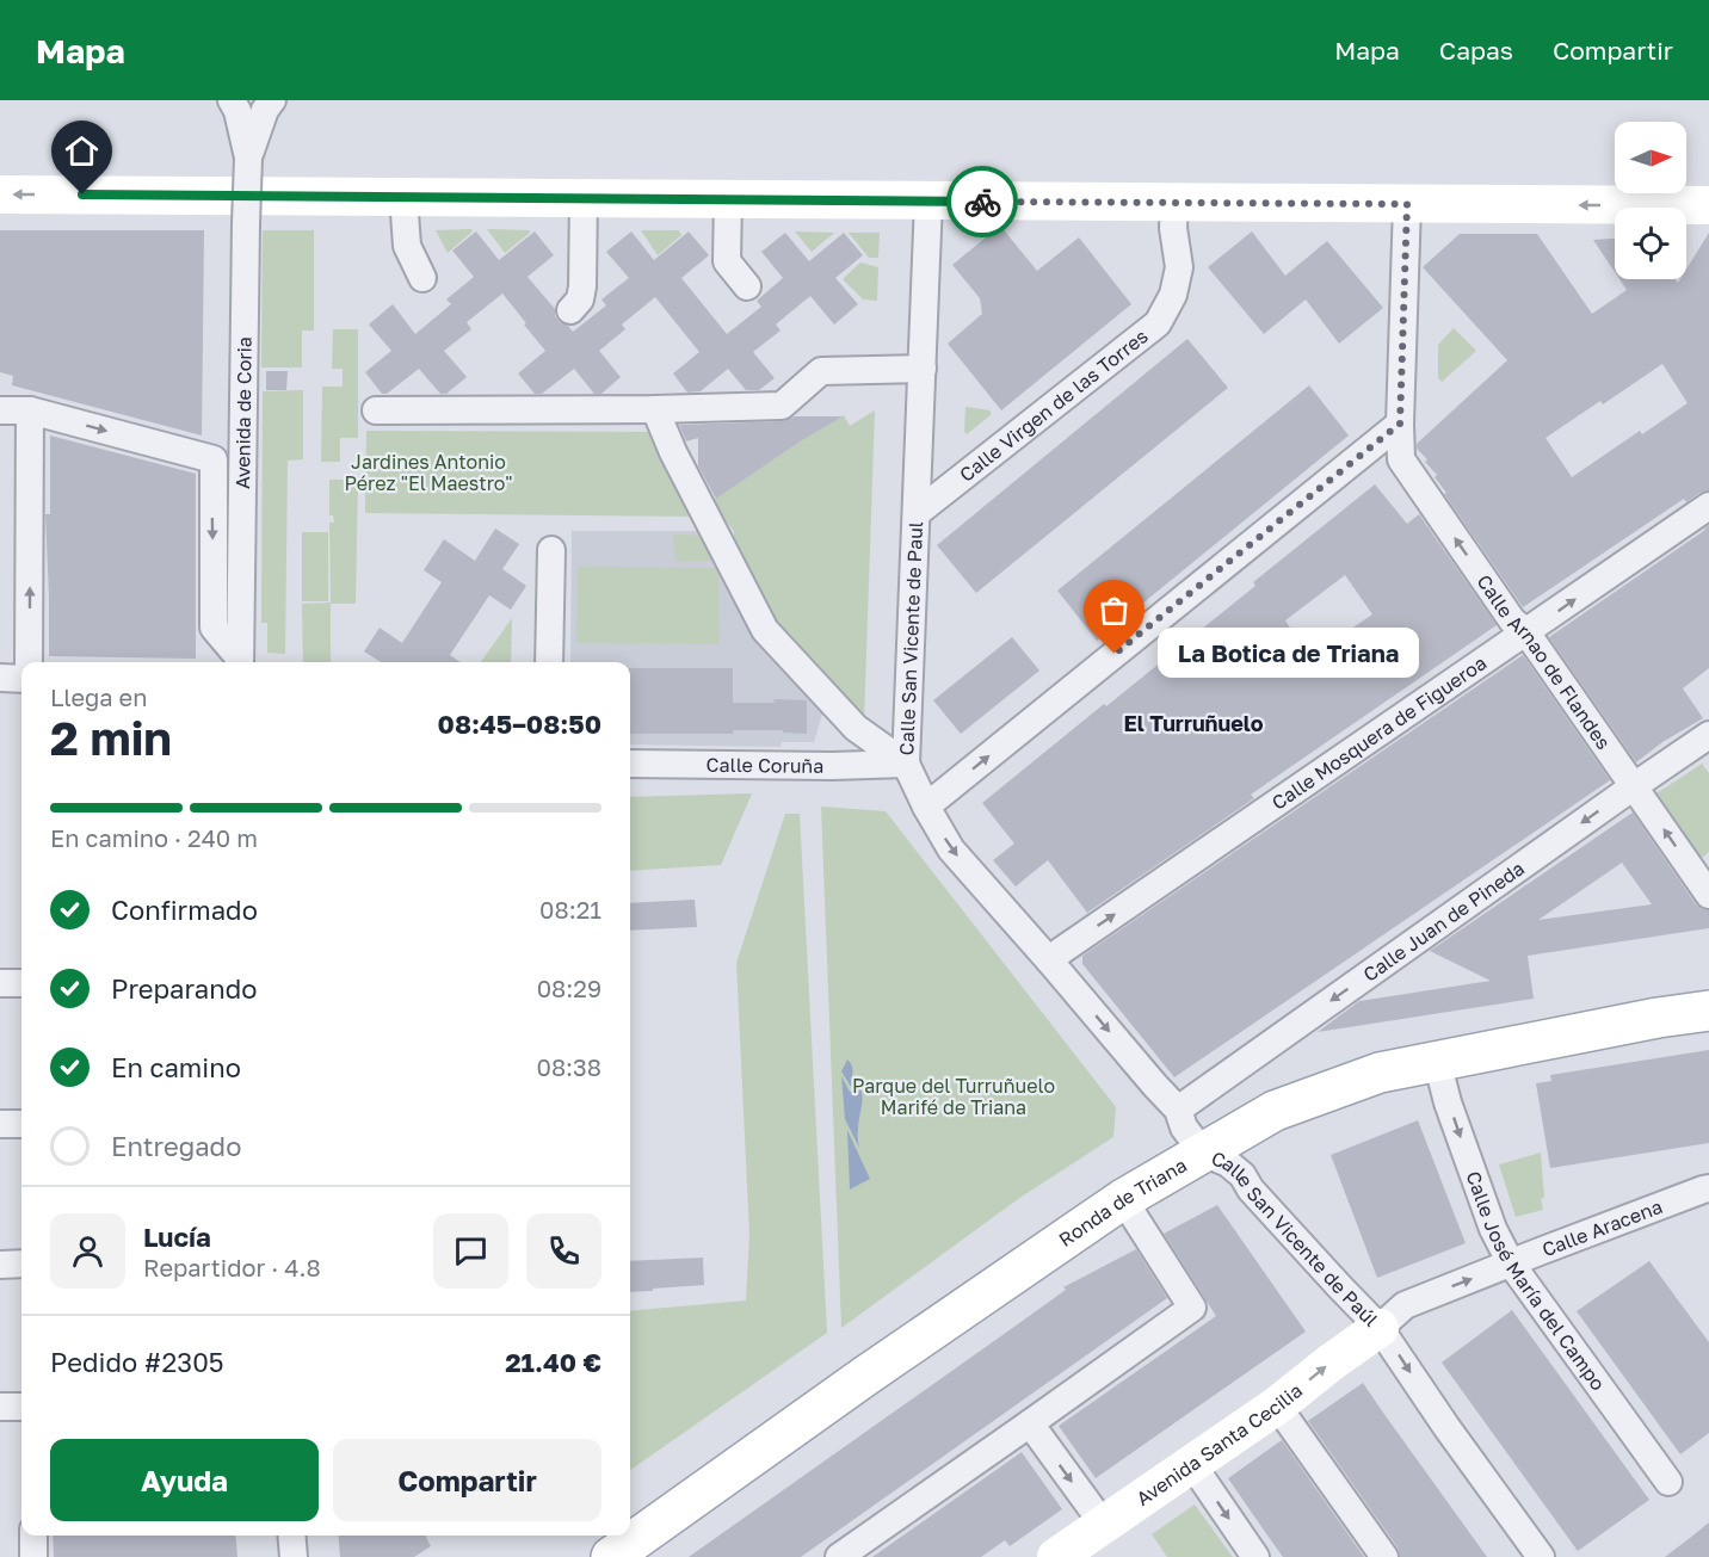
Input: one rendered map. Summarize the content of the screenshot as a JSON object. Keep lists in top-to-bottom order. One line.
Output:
{"streets":{"main road":["Ronda de Triana"],"street":["Calle Virgen de las Torres","Avenida de Coria","Calle San Vicente de Paul","Calle Arnao de Flandes","Calle Mosquera de Figueroa","Calle Coruña","Calle Juan de Pineda","Calle Aracena","Calle San Vicente de Paúl","Calle José María del Campo","Avenida Santa Cecilia"]},"crossings":[["Calle Virgen de las Torres","Calle San Vicente de Paul"],["Calle San Vicente de Paul","Calle Coruña"],["Calle San Vicente de Paul","Calle San Vicente de Paúl"],["Calle Arnao de Flandes","Calle Mosquera de Figueroa"],["Calle Arnao de Flandes","Calle Juan de Pineda"],["Calle Mosquera de Figueroa","Calle San Vicente de Paúl"],["Calle Coruña","Calle San Vicente de Paúl"],["Calle Juan de Pineda","Calle San Vicente de Paúl"],["Ronda de Triana","Calle San Vicente de Paúl"],["Ronda de Triana","Calle José María del Campo"],["Calle Aracena","Calle San Vicente de Paúl"],["Calle Aracena","Calle José María del Campo"],["Calle Aracena","Avenida Santa Cecilia"],["Calle San Vicente de Paúl","Avenida Santa Cecilia"]],"one_way":["Calle Arnao de Flandes","Calle Juan de Pineda","Calle Aracena","Calle José María del Campo"],"districts":["El Turruñuelo"],"parks":["Jardines Antonio Pérez \"El Maestro\"","Parque del Turruñuelo Marifé de Triana"],"places":["La Botica de Triana"],"north":"right","page":{"header":"Mapa","nav":["Mapa","Capas","Compartir"],"bubble":"La Botica de Triana","heading":["2 min","Llega en","08:45–08:50"],"panel":["Lucía","Repartidor · 4.8","Pedido #2305","21.40 €"],"bar":"En camino · 240 m","list":[["Confirmado","08:21"],["Preparando","08:29"],["En camino","08:38"],"Entregado"],"buttons":["Ayuda","Compartir"]}}
